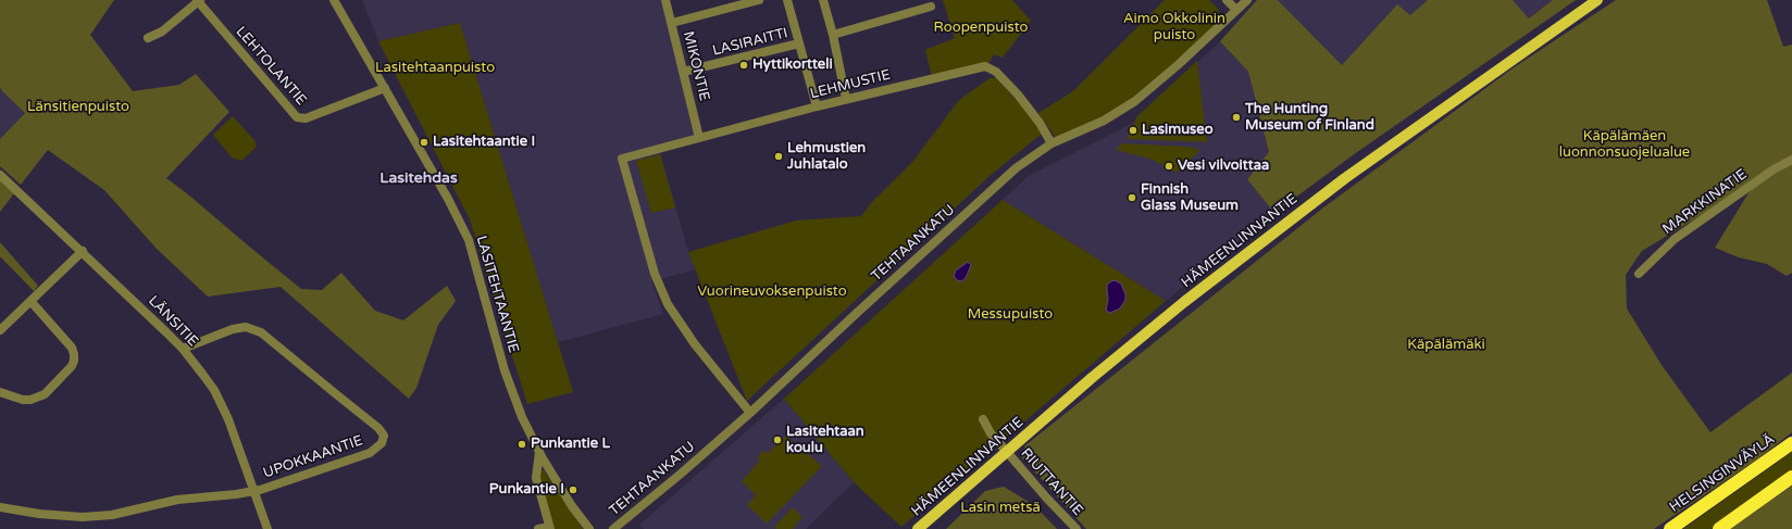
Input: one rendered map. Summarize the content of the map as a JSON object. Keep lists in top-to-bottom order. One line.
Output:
{"streets":{"highway":["HELSINGINVÄYLÄ"],"main road":["HÄMEENLINNANTIE"],"street":["LASIRAITTI","LEHTOLANTIE","MIKONTIE","LEHMUSTIE","MARKKINATIE","TEHTAANKATU","LASITEHTAANTIE","LÄNSITIE","UPOKKAANTIE","RIUTTANTIE"]},"crossings":[["LASIRAITTI","MIKONTIE"],["LEHTOLANTIE","LASITEHTAANTIE"],["MIKONTIE","LEHMUSTIE"],["LEHMUSTIE","TEHTAANKATU"],["HÄMEENLINNANTIE","RIUTTANTIE"],["LÄNSITIE","UPOKKAANTIE"]],"districts":["Lasitehdas"],"parks":["Aimo Okkolinin puisto","Roopenpuisto","Lasitehtaanpuisto","Länsitienpuisto","Käpälämäen luonnonsuojelualue","Vuorineuvoksenpuisto","Messupuisto","Käpälämäki","Lasin metsä"],"places":["Hyttikortteli","The Hunting Museum of Finland","Lasimuseo","Lasitehtaantie I","Lehmustien Juhlatalo","Vesi vilvoittaa","Finnish Glass Museum","Lasitehtaan koulu","Punkantie L","Punkantie I"]}
